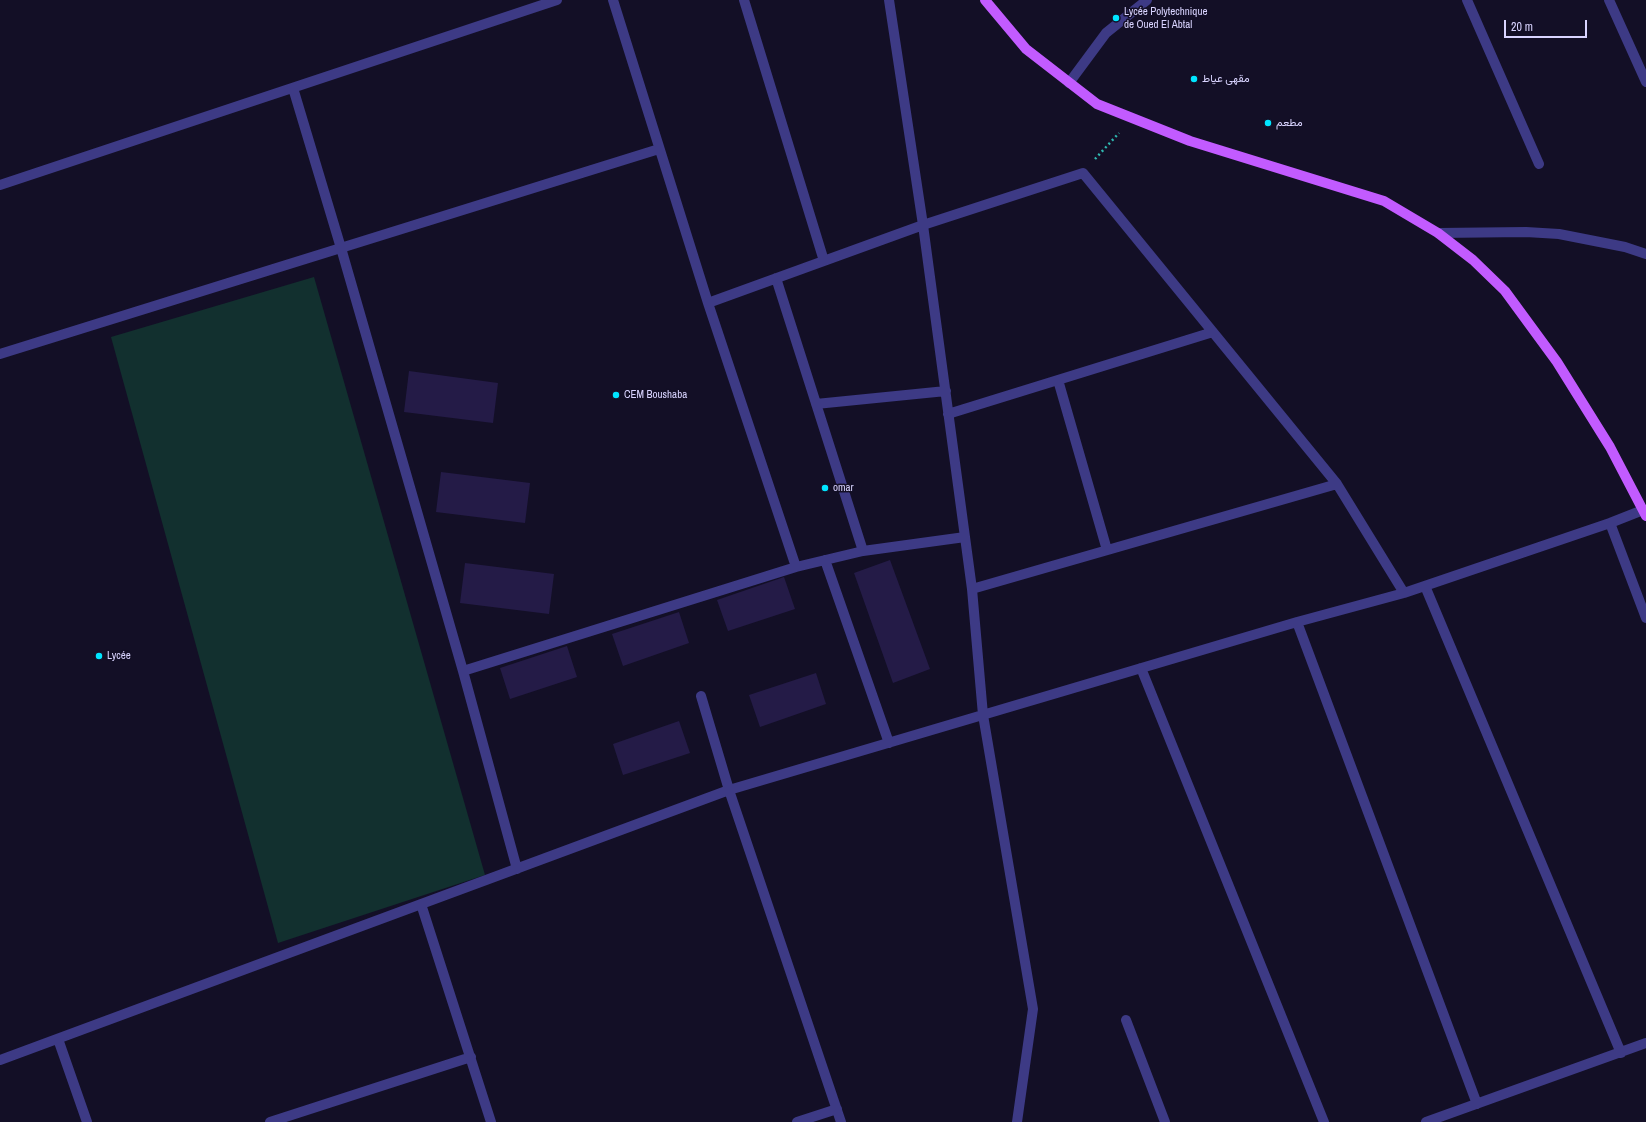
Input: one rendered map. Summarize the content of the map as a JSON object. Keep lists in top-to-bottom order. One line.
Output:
{"places":["Lycée Polytechnique de Oued El Abtal","مقهى عياط","مطعم","CEM Boushaba","omar","Lycée"],"scale_bar":"20 m"}
